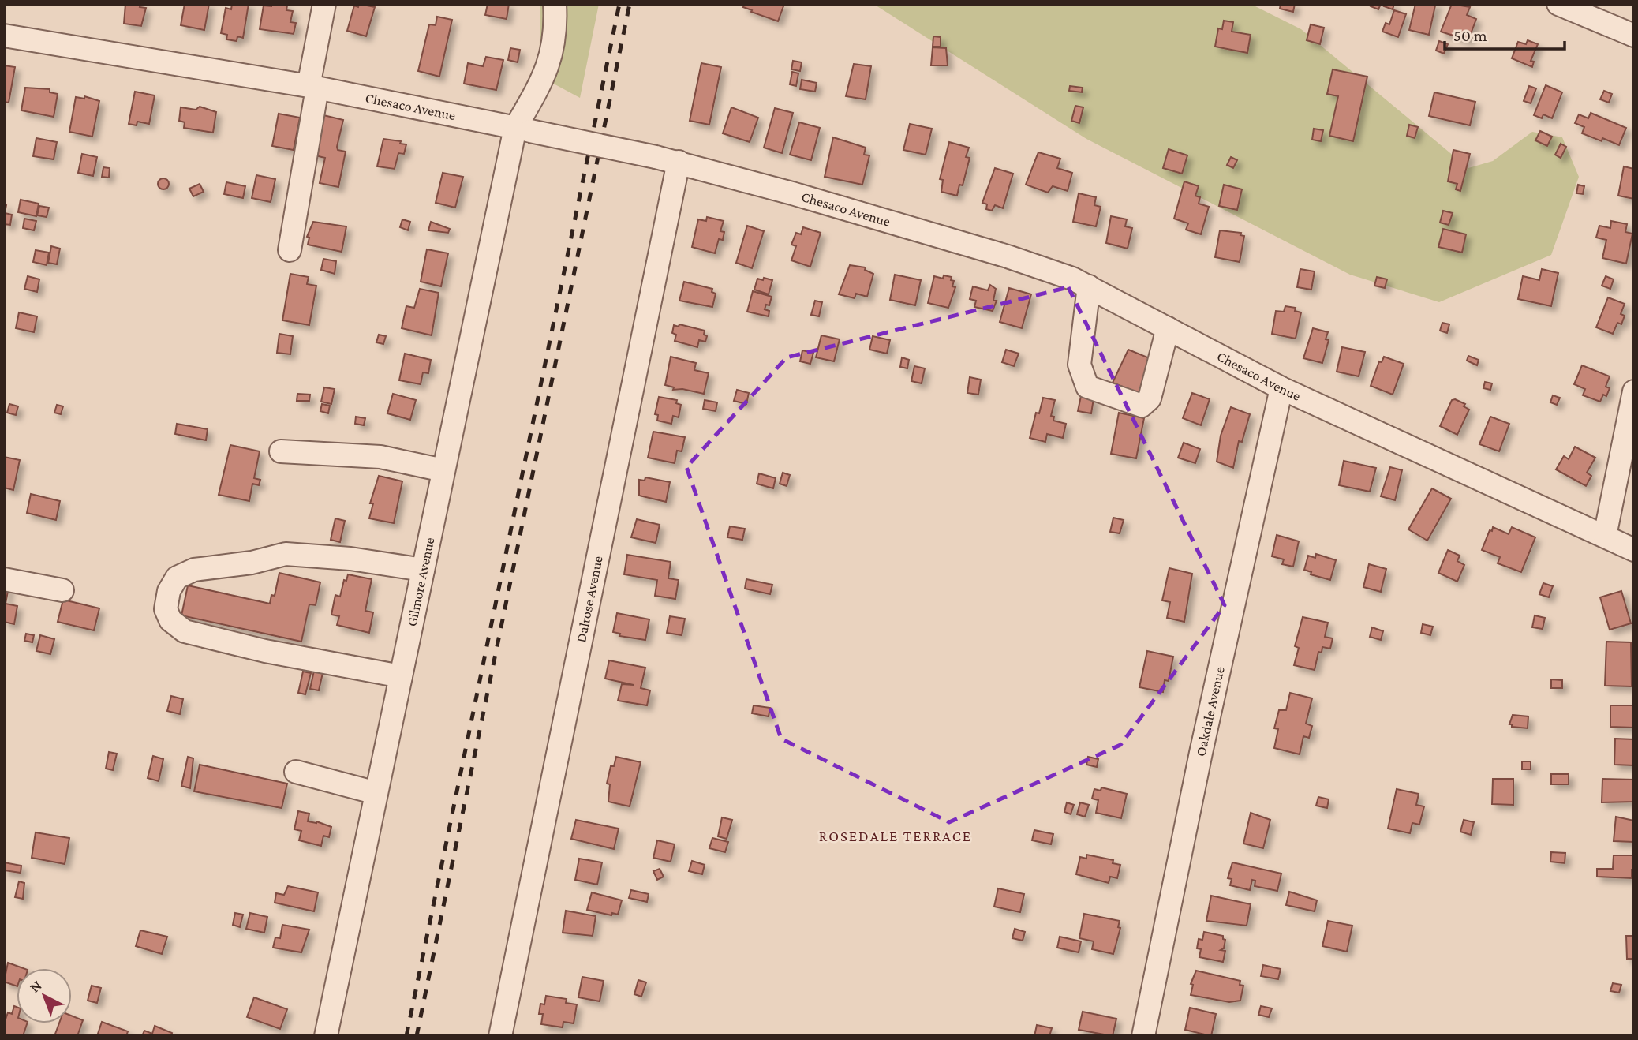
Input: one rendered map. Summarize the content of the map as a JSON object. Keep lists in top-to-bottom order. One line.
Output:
{"streets":{"street":["Chesaco Avenue","Gilmore Avenue","Dalrose Avenue","Oakdale Avenue"]},"crossings":[["Chesaco Avenue","Gilmore Avenue"],["Chesaco Avenue","Dalrose Avenue"],["Chesaco Avenue","Oakdale Avenue"]],"districts":["ROSEDALE TERRACE"],"scale_bar":"50 m","north":"top left"}
